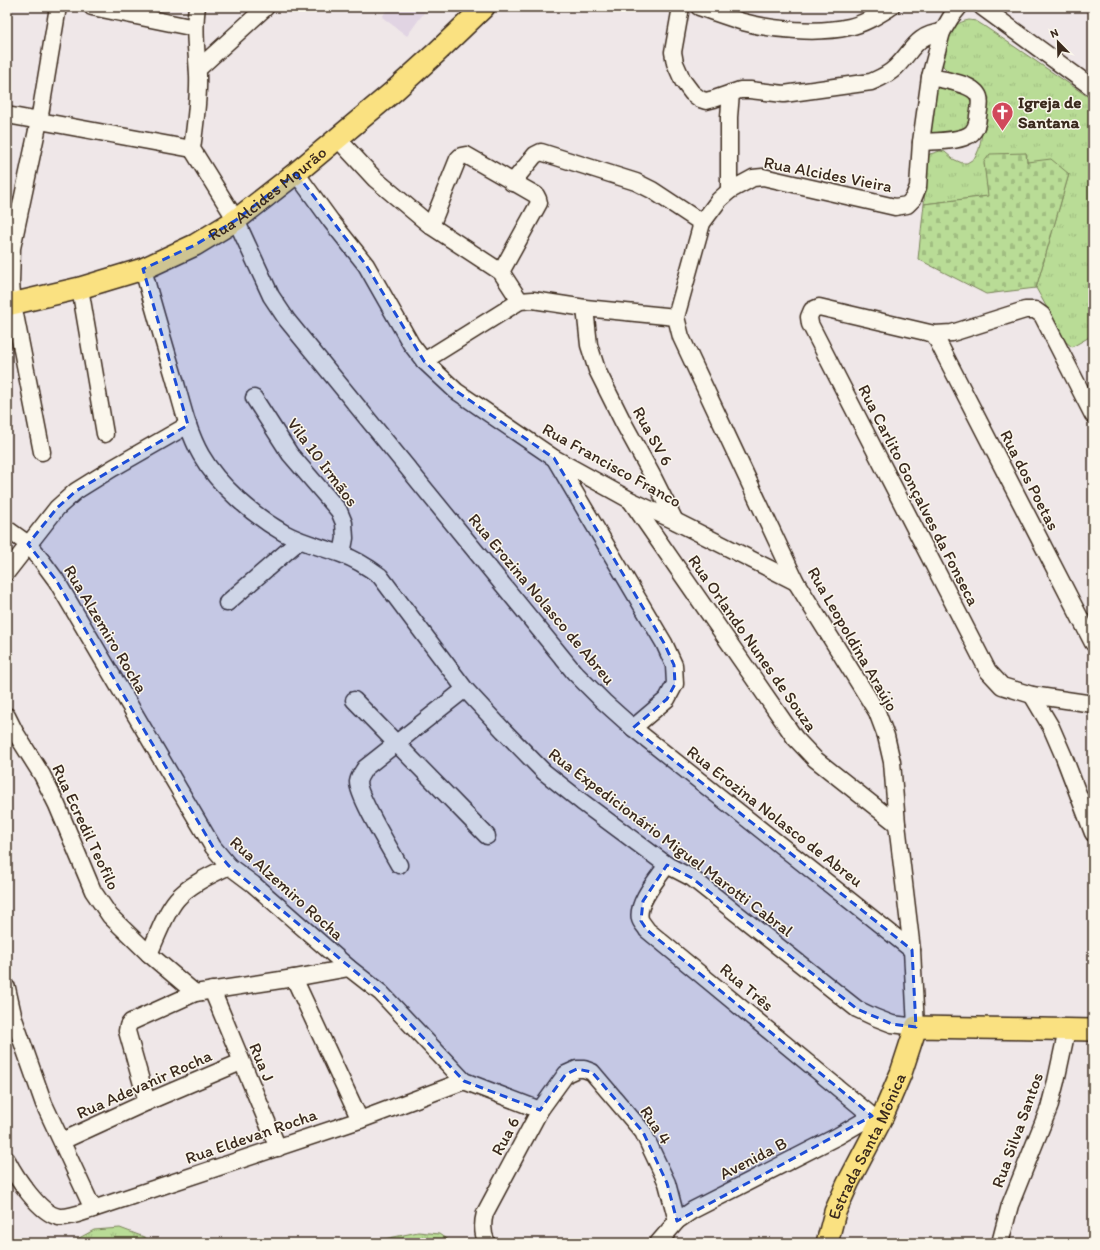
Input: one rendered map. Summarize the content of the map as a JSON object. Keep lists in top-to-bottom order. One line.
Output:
{"streets":{"main road":["Rua Alcides Mourão","Estrada Santa Mônica"],"street":["Rua Alcides Vieira","Rua SV 6","Vila 10 Irmãos","Rua Francisco Franco","Rua dos Poetas","Rua Carlito Gonçalves da Fonseca","Rua Erozina Nolasco de Abreu","Rua Alzemiro Rocha","Rua Leopoldina Araújo","Rua Orlando Nunes de Souza","Rua Ecredil Teofilo","Rua Expedicionário Miguel Marotti Cabral","Rua Três","Rua J","Rua Adevanir Rocha","Rua 4","Rua Silva Santos","Rua Eldevan Rocha","Rua 6","Avenida B"]},"crossings":[["Rua Alcides Vieira","Rua Leopoldina Araújo"],["Rua Alcides Mourão","Rua Francisco Franco"],["Rua Alcides Mourão","Rua Erozina Nolasco de Abreu"],["Rua Alcides Mourão","Rua Expedicionário Miguel Marotti Cabral"],["Rua SV 6","Rua Francisco Franco"],["Vila 10 Irmãos","Rua Expedicionário Miguel Marotti Cabral"],["Rua Francisco Franco","Rua Leopoldina Araújo"],["Rua Francisco Franco","Rua Orlando Nunes de Souza"],["Rua dos Poetas","Rua Carlito Gonçalves da Fonseca"],["Rua Erozina Nolasco de Abreu","Rua Leopoldina Araújo"],["Rua Alzemiro Rocha","Rua Eldevan Rocha"],["Rua Alzemiro Rocha","Rua 6"],["Rua Leopoldina Araújo","Rua Orlando Nunes de Souza"],["Rua Leopoldina Araújo","Rua Expedicionário Miguel Marotti Cabral"],["Rua Leopoldina Araújo","Estrada Santa Mônica"],["Rua Expedicionário Miguel Marotti Cabral","Rua Três"],["Rua Expedicionário Miguel Marotti Cabral","Estrada Santa Mônica"],["Rua Três","Estrada Santa Mônica"],["Rua Três","Avenida B"],["Rua J","Rua Adevanir Rocha"],["Rua J","Rua Eldevan Rocha"],["Rua 4","Rua 6"],["Rua 4","Avenida B"],["Estrada Santa Mônica","Avenida B"]],"places":{"church":["Igreja de Santana"]},"north":"top left"}
